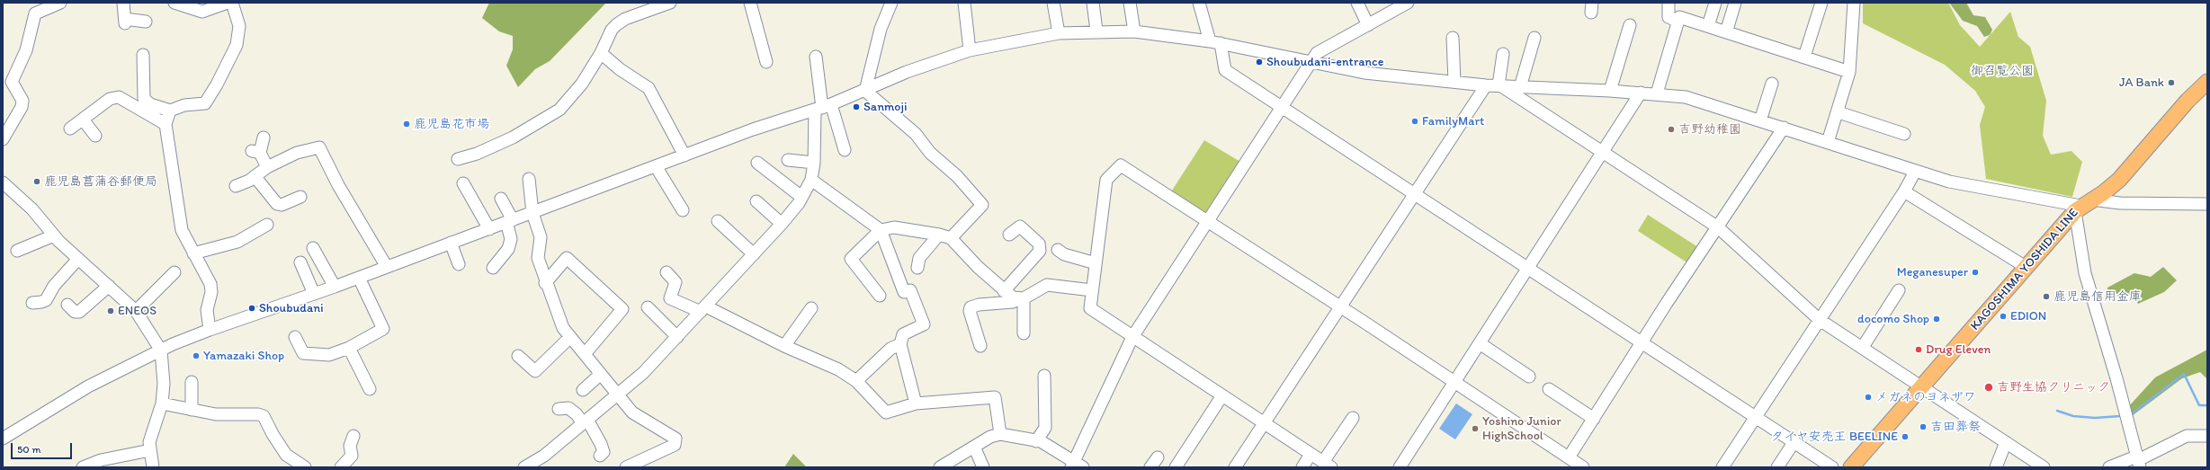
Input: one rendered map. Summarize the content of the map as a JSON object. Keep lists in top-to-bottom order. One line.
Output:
{"streets":{"main road":["KAGOSHIMA YOSHIDA LINE"]},"parks":["御召覧公園"],"places":["Shoubudani-entrance","JA Bank","Sanmoji","FamilyMart","鹿児島花市場","吉野幼稚園","鹿児島菖蒲谷郵便局","Meganesuper","鹿児島信用金庫","Shoubudani","ENEOS","EDION","docomo Shop","Drug Eleven","Yamazaki Shop","吉野生協クリニック","メガネのヨネザワ","吉田葬祭","Yoshino Junior HighSchool","タイヤ安売王 BEELINE"],"scale_bar":"50 m"}
